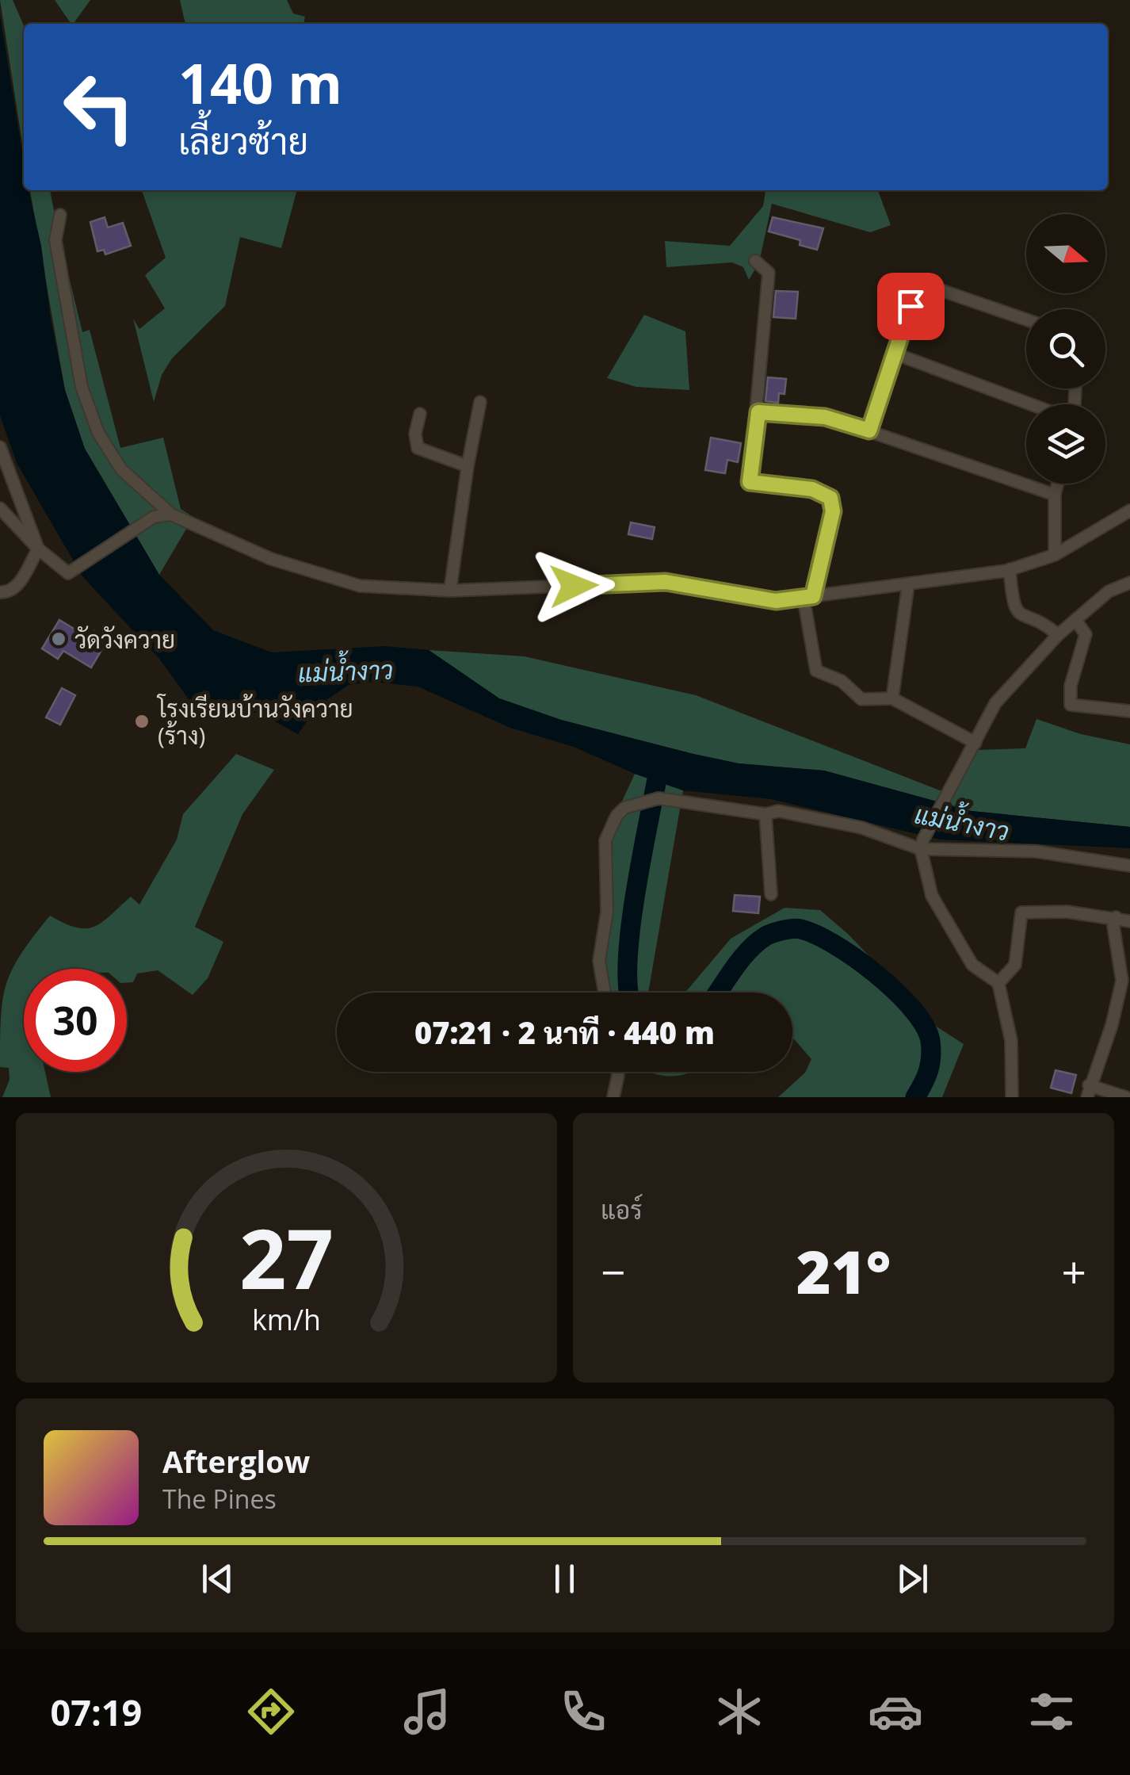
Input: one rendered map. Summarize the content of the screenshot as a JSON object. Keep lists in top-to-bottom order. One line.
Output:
{"water":["แม่น้ำงาว"],"places":["วัดวังควาย","โรงเรียนบ้านวังควาย (ร้าง)"],"north":"right","page":{"turn":["140 m","เลี้ยวซ้าย"],"limit":"30","trip":"07:21 · 2 นาที · 440 m","tile":"แอร์","heat":["−","21°","+"],"song":["Afterglow","The Pines"],"tabs":"07:19","gauge":["27","km/h"]}}
